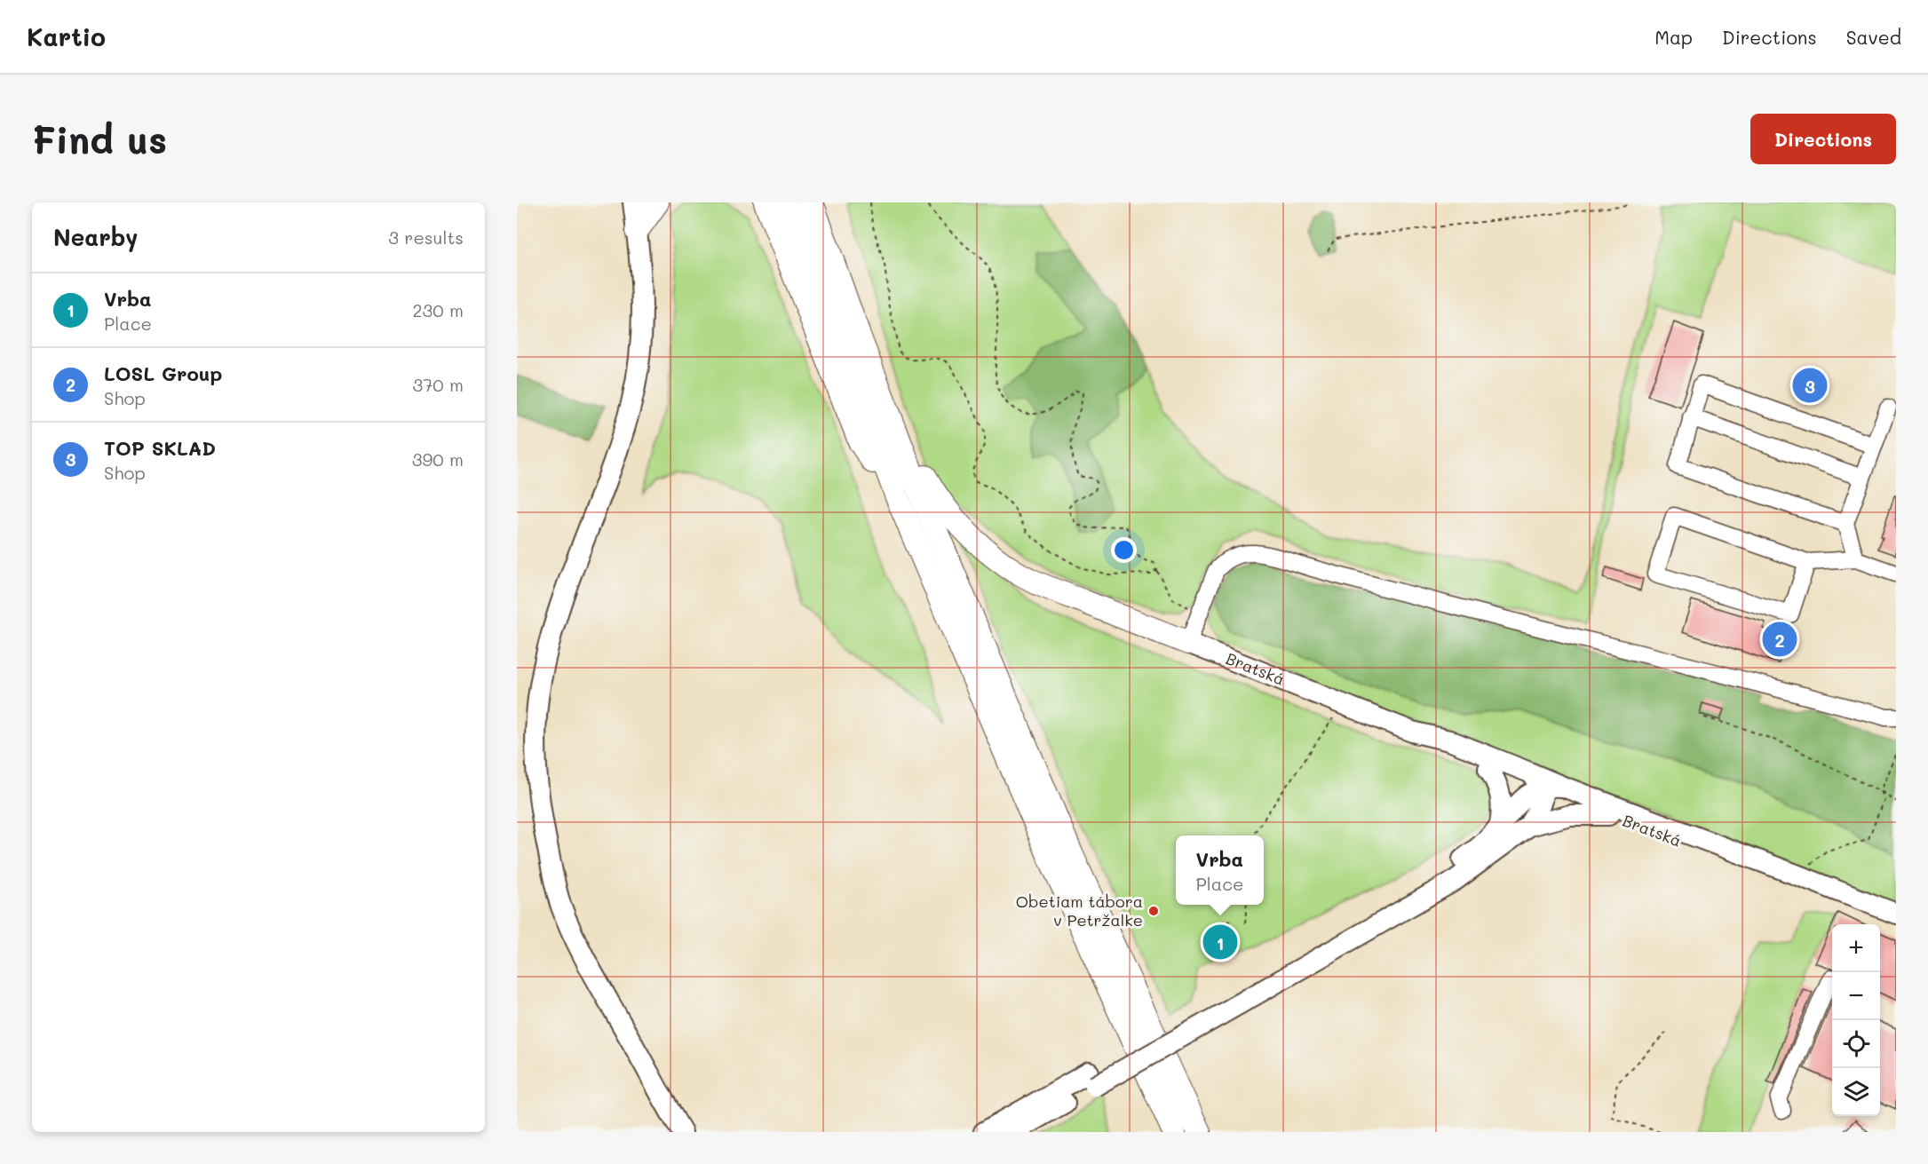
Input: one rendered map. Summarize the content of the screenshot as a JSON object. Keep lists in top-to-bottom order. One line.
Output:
{"streets":{"main road":["Bratská"]},"places":["Obetiam tábora v Petržalke"],"page":{"header":"Kartio","nav":["Map","Directions","Saved"],"buttons":"Directions","title":"Find us","heading":["Nearby","3 results"],"list":[{"mark":"1","name":"Vrba","note":"Place","value":"230 m"},{"mark":"2","name":"LOSL Group","note":"Shop","value":"370 m"},{"mark":"3","name":"TOP SKLAD","note":"Shop","value":"390 m"}],"pins":["3","2","1"],"popup":["Vrba","Place"],"map_buttons":["+","−"]}}
